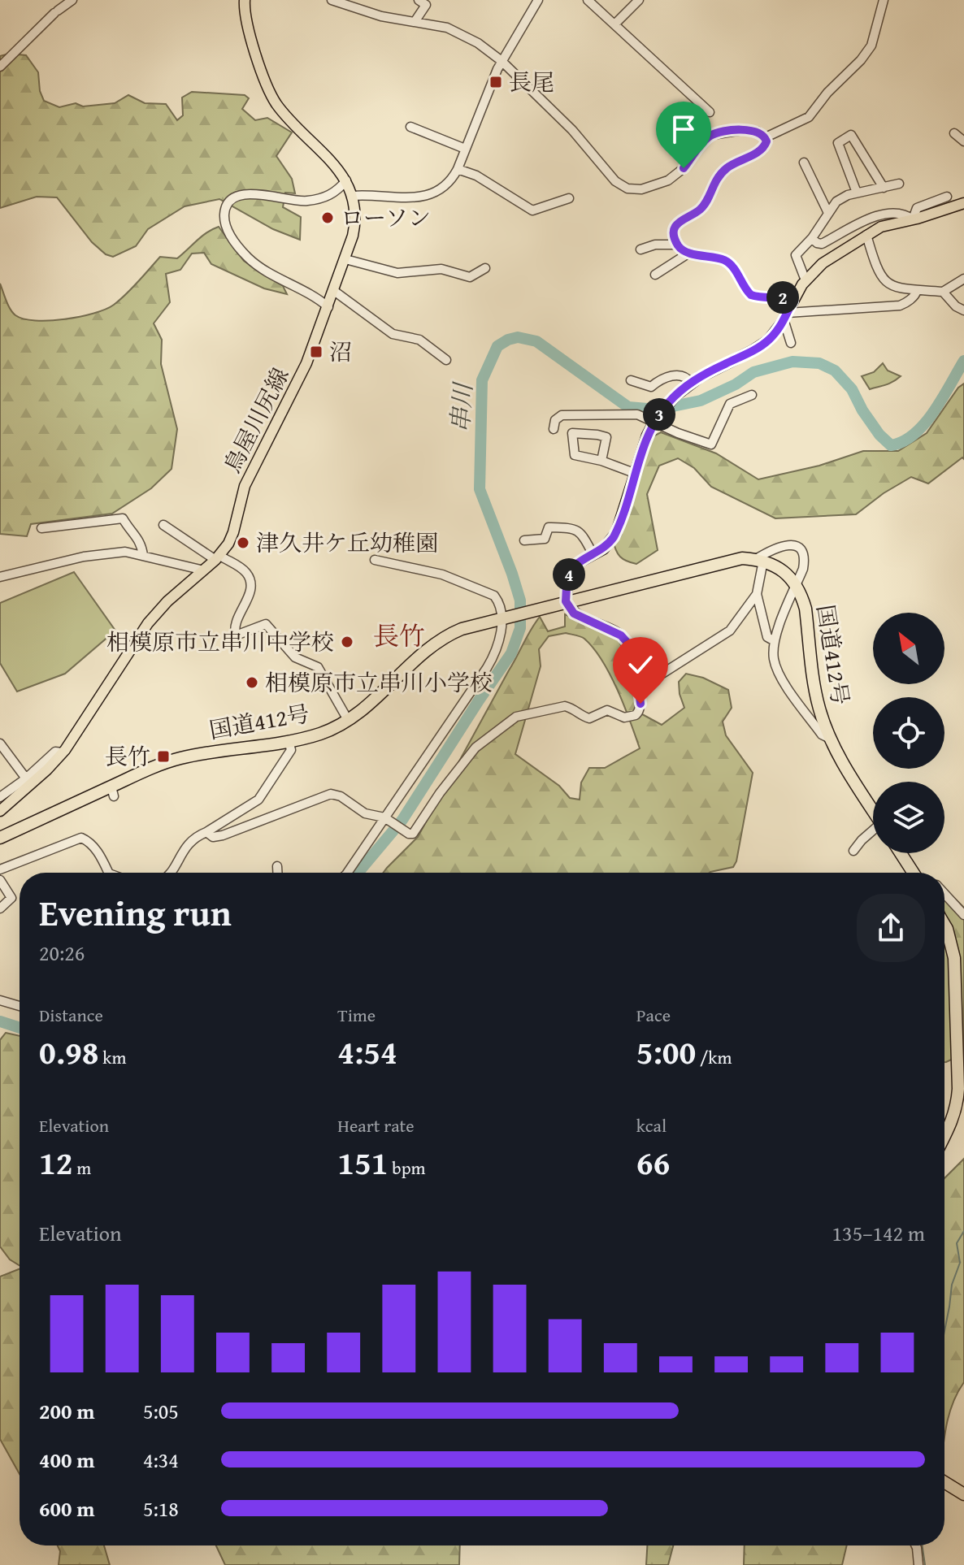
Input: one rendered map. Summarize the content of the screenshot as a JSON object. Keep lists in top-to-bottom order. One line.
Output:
{"streets":{"highway":["国道412号"],"main road":["鳥屋川尻線"]},"districts":["長竹"],"water":["串川"],"places":{"transit":["長尾","沼","長竹"],"other":["ローソン","津久井ケ丘幼稚園","相模原市立串川中学校","相模原市立串川小学校"]},"north":"top left","page":{"pins":["2","3","4"],"heading":["Evening run","20:26"],"stats":[["Distance","0.98 km"],["Time","4:54"],["Pace","5:00 /km"],["Elevation","12 m"],["Heart rate","151 bpm"],["kcal","66"]],"chart":["Elevation","135–142 m"],"list":[{"name":"200 m","note":"5:05"},{"name":"400 m","note":"4:34"},{"name":"600 m","note":"5:18"}]}}
